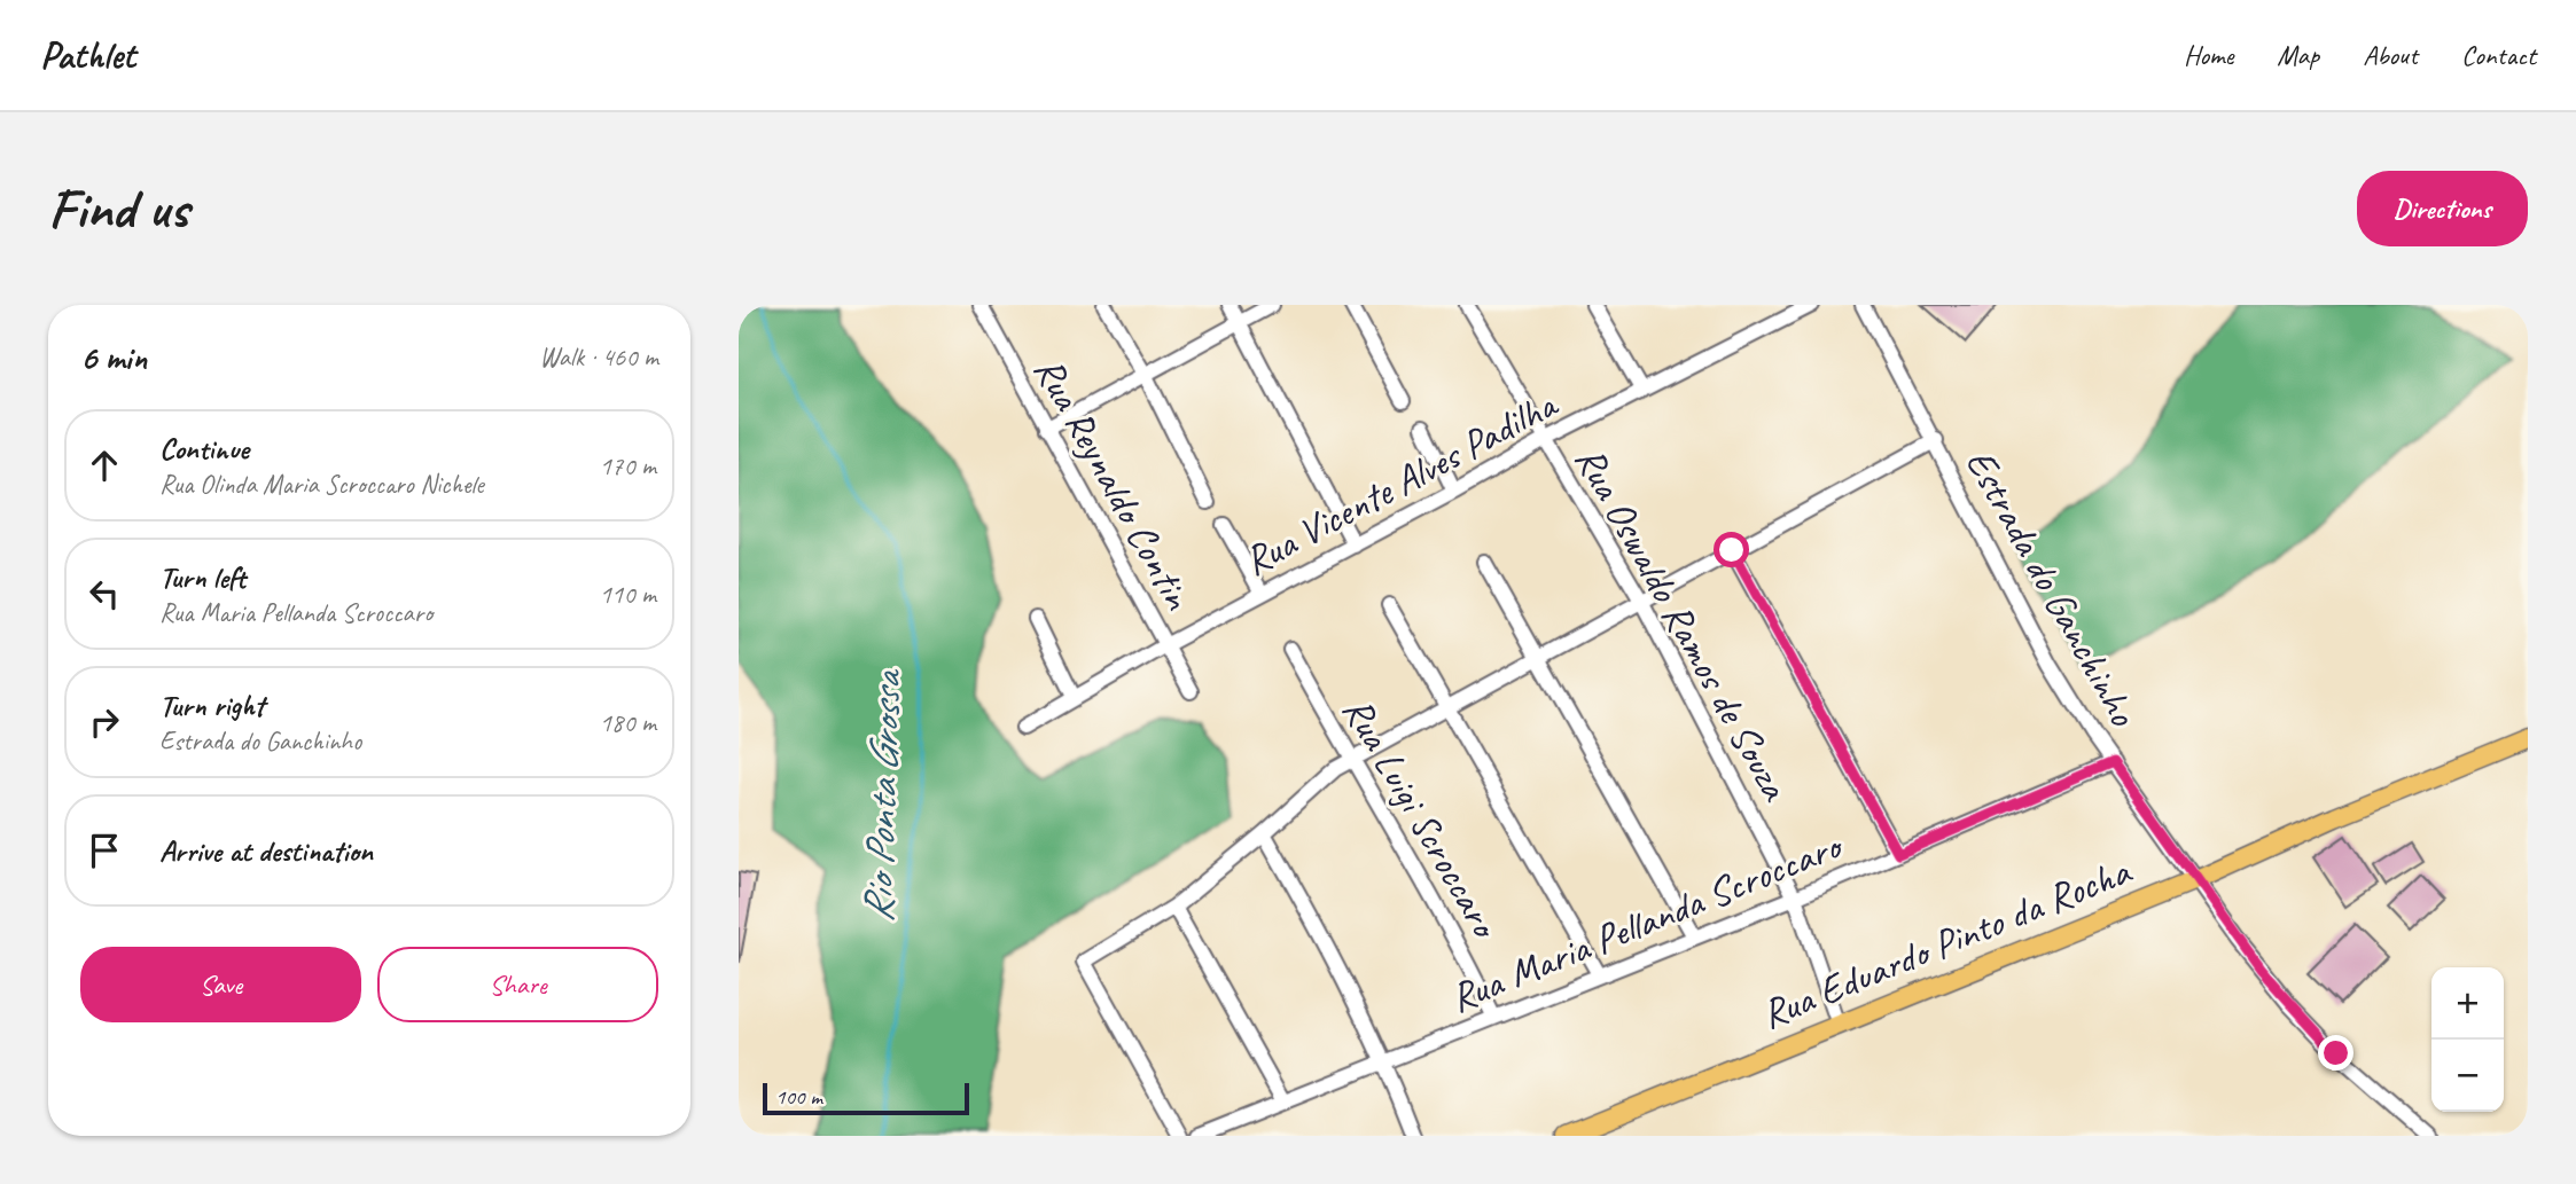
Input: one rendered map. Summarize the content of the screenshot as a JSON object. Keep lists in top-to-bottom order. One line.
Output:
{"streets":{"main road":["Rua Eduardo Pinto da Rocha"],"street":["Rua Reynaldo Contin","Rua Vicente Alves Padilha","Estrada do Ganchinho","Rua Oswaldo Ramos de Souza","Rua Luigi Scroccaro","Rua Maria Pellanda Scroccaro"]},"crossings":[["Rua Reynaldo Contin","Rua Vicente Alves Padilha"],["Rua Vicente Alves Padilha","Rua Oswaldo Ramos de Souza"],["Estrada do Ganchinho","Rua Maria Pellanda Scroccaro"],["Estrada do Ganchinho","Rua Eduardo Pinto da Rocha"],["Rua Oswaldo Ramos de Souza","Rua Maria Pellanda Scroccaro"],["Rua Oswaldo Ramos de Souza","Rua Eduardo Pinto da Rocha"],["Rua Luigi Scroccaro","Rua Maria Pellanda Scroccaro"]],"water":["Rio Ponta Grossa"],"scale_bar":"100 m","page":{"header":"Pathlet","nav":["Home","Map","About","Contact"],"buttons":["Directions",["Save","Share"]],"title":"Find us","heading":["6 min","Walk · 460 m"],"list":[["Continue","Rua Olinda Maria Scroccaro Nichele","170 m"],["Turn left","Rua Maria Pellanda Scroccaro","110 m"],["Turn right","Estrada do Ganchinho","180 m"],"Arrive at destination"],"map_buttons":["+","−"],"scale":"100 m"}}
